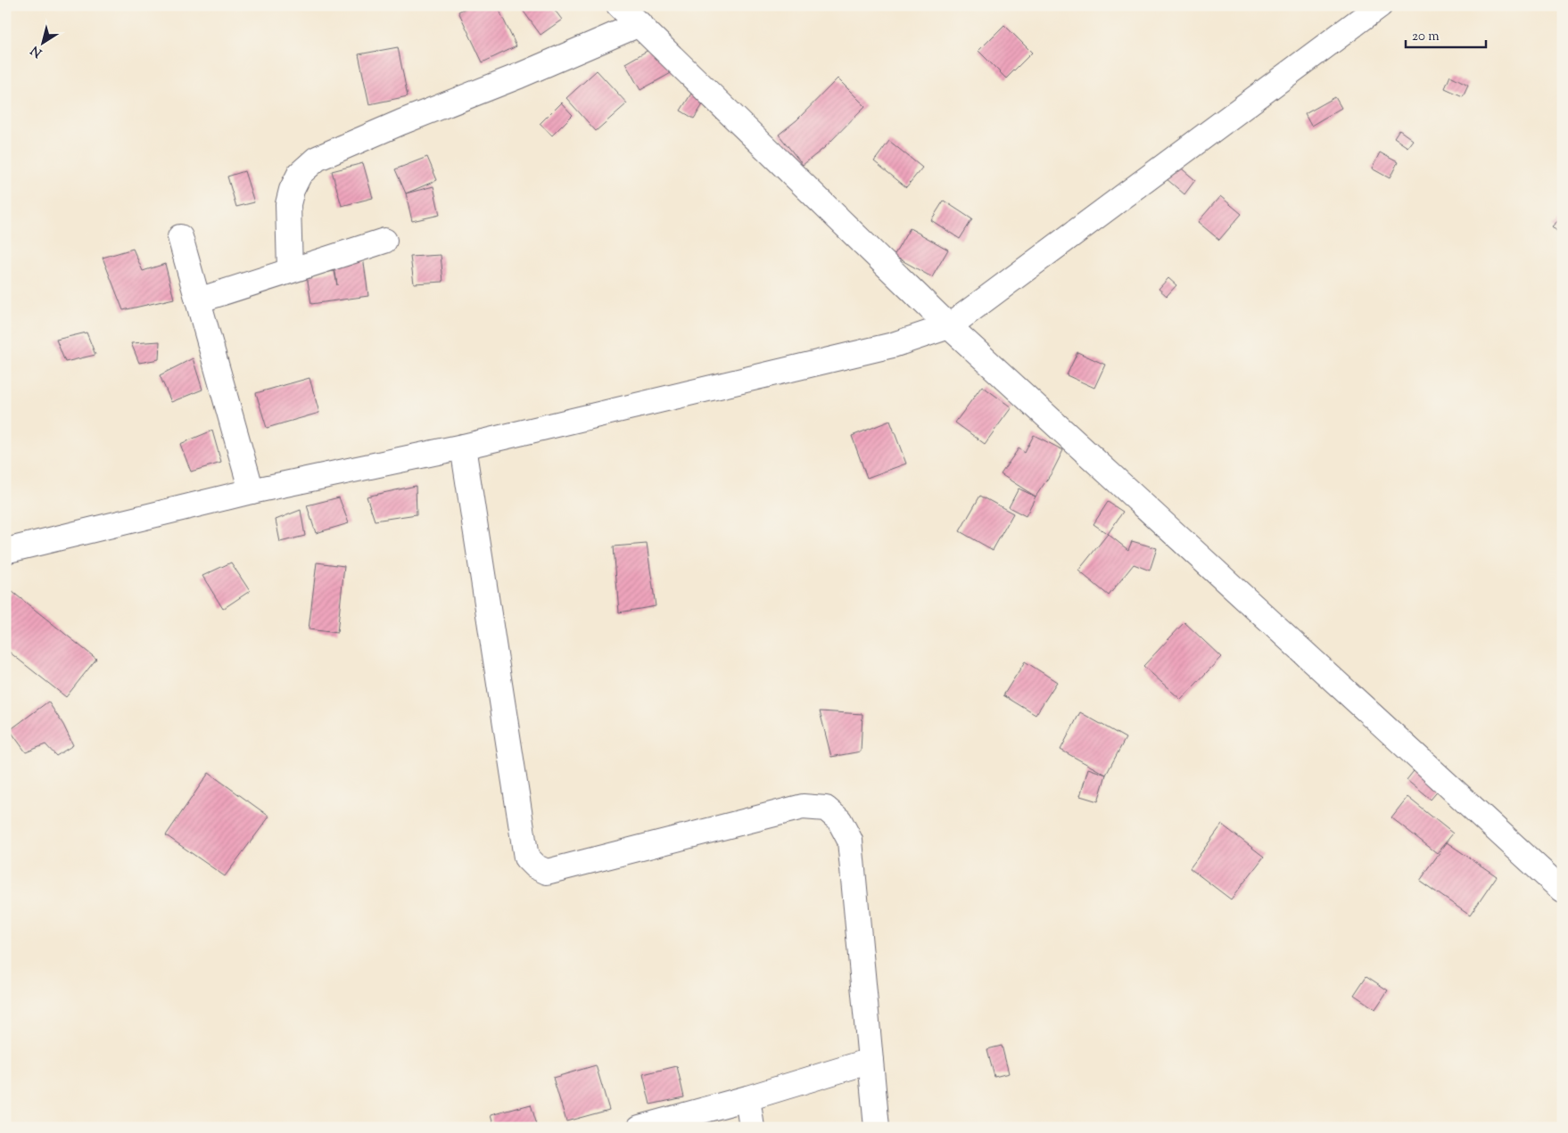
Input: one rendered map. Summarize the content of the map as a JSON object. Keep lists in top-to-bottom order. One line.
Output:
{"scale_bar":"20 m","north":"bottom left"}
